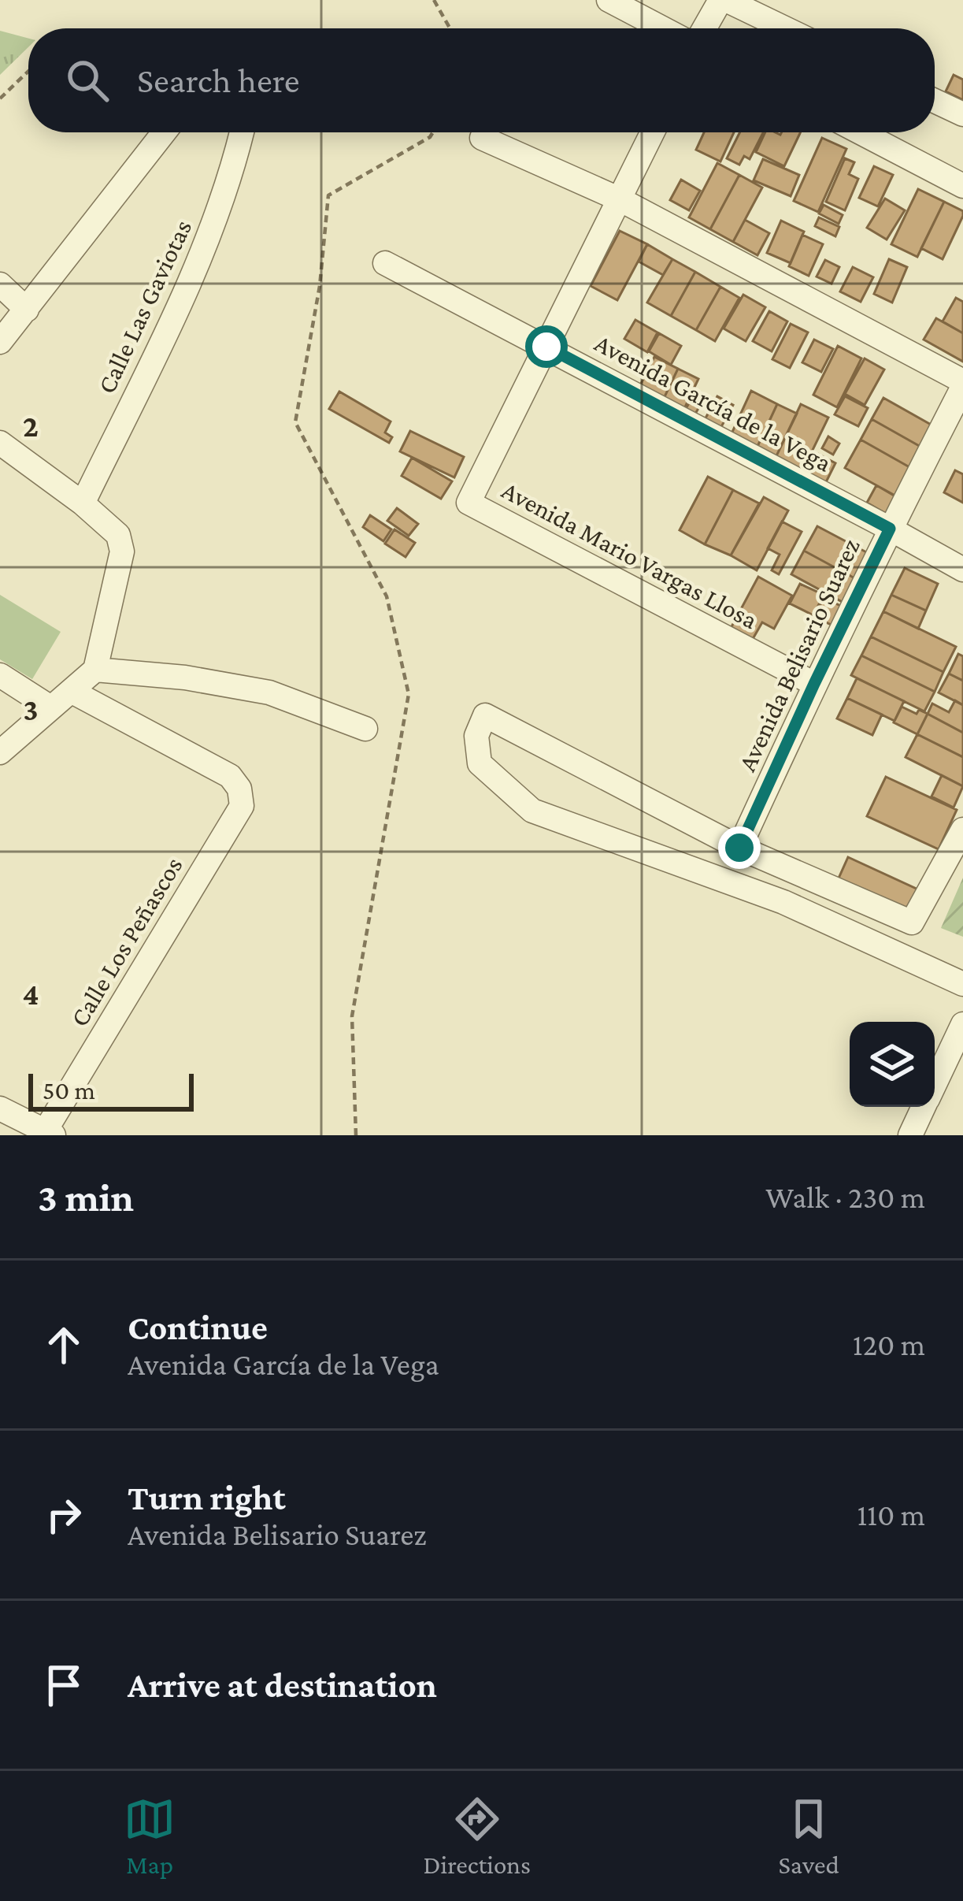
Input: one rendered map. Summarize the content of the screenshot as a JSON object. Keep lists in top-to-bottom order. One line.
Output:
{"streets":{"street":["Calle Las Gaviotas","Avenida García de la Vega","Avenida Mario Vargas Llosa","Avenida Belisario Suarez","Calle Los Peñascos"]},"crossings":[["Avenida García de la Vega","Avenida Mario Vargas Llosa"],["Avenida García de la Vega","Avenida Belisario Suarez"],["Avenida Mario Vargas Llosa","Avenida Belisario Suarez"]],"scale_bar":"50 m","page":{"search":"Search here","scale":"50 m","heading":["3 min","Walk · 230 m"],"list":[["Continue","Avenida García de la Vega","120 m"],["Turn right","Avenida Belisario Suarez","110 m"],"Arrive at destination"],"nav":["Map","Directions","Saved"]},"grid":{"rows":["2","3","4"]}}
